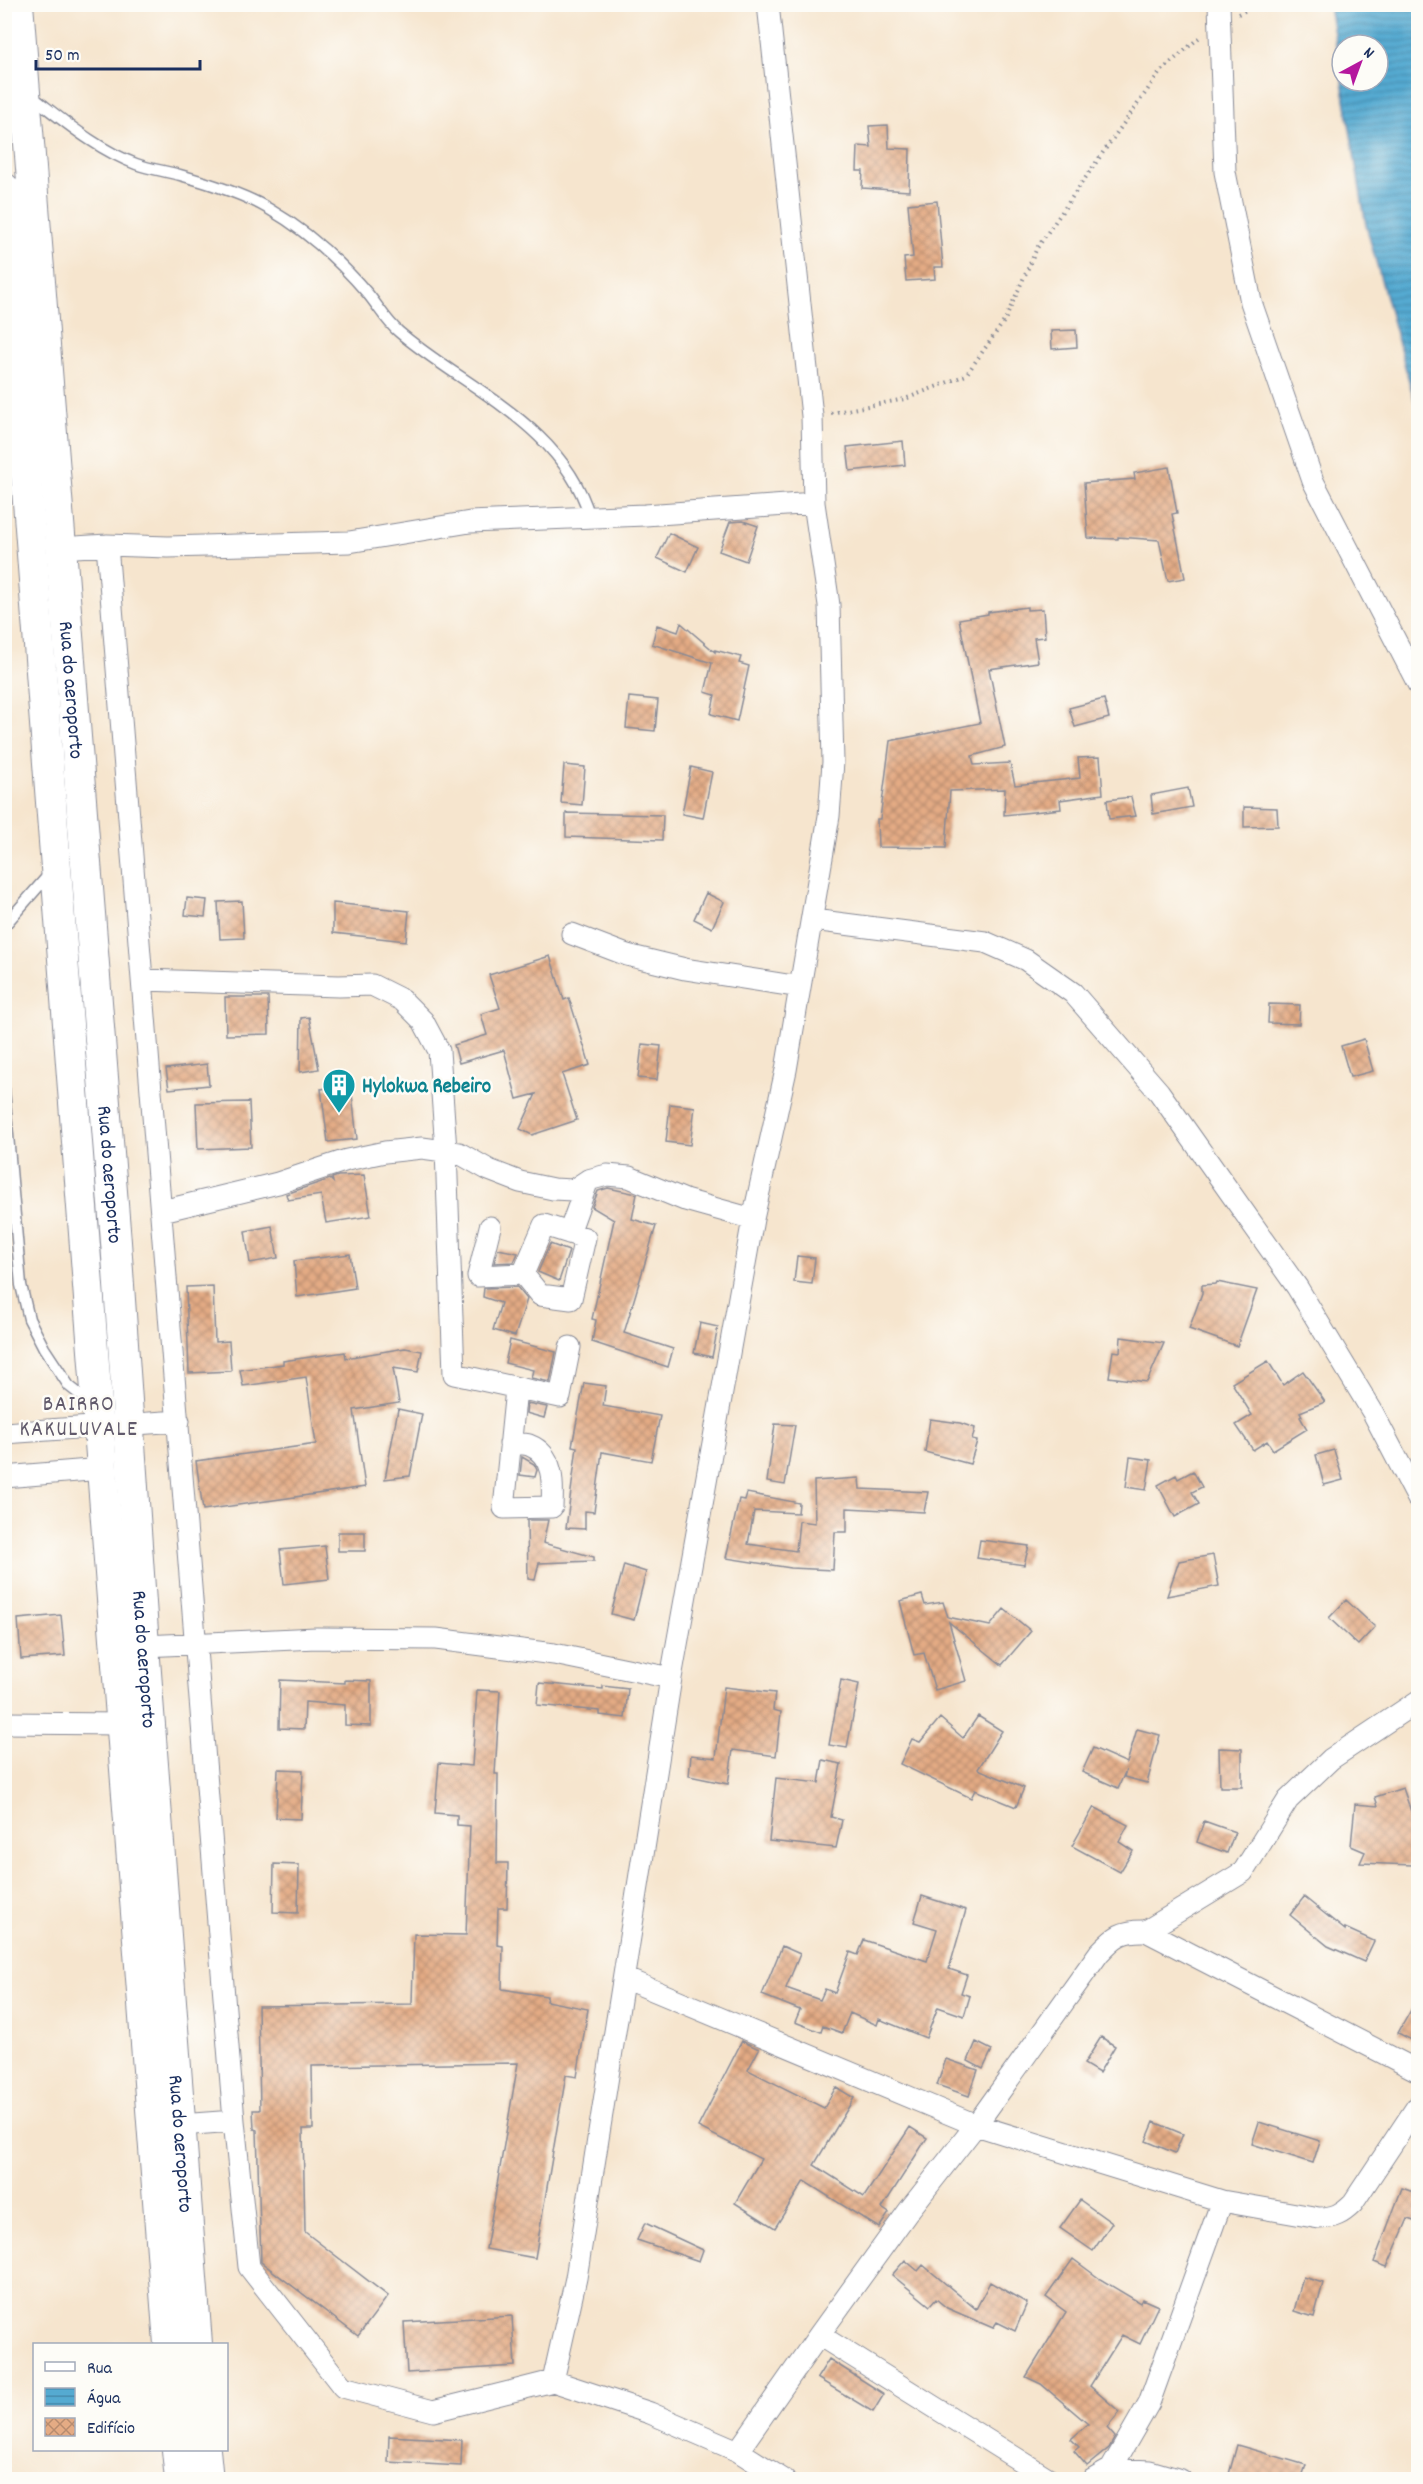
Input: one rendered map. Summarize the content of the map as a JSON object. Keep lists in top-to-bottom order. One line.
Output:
{"streets":{"main road":["Rua do aeroporto"]},"districts":["BAIRRO KAKULUVALE"],"places":{"building":["Hylokwa Rebeiro"]},"legend":["Rua","Água","Edifício"],"scale_bar":"50 m","north":"top right"}
